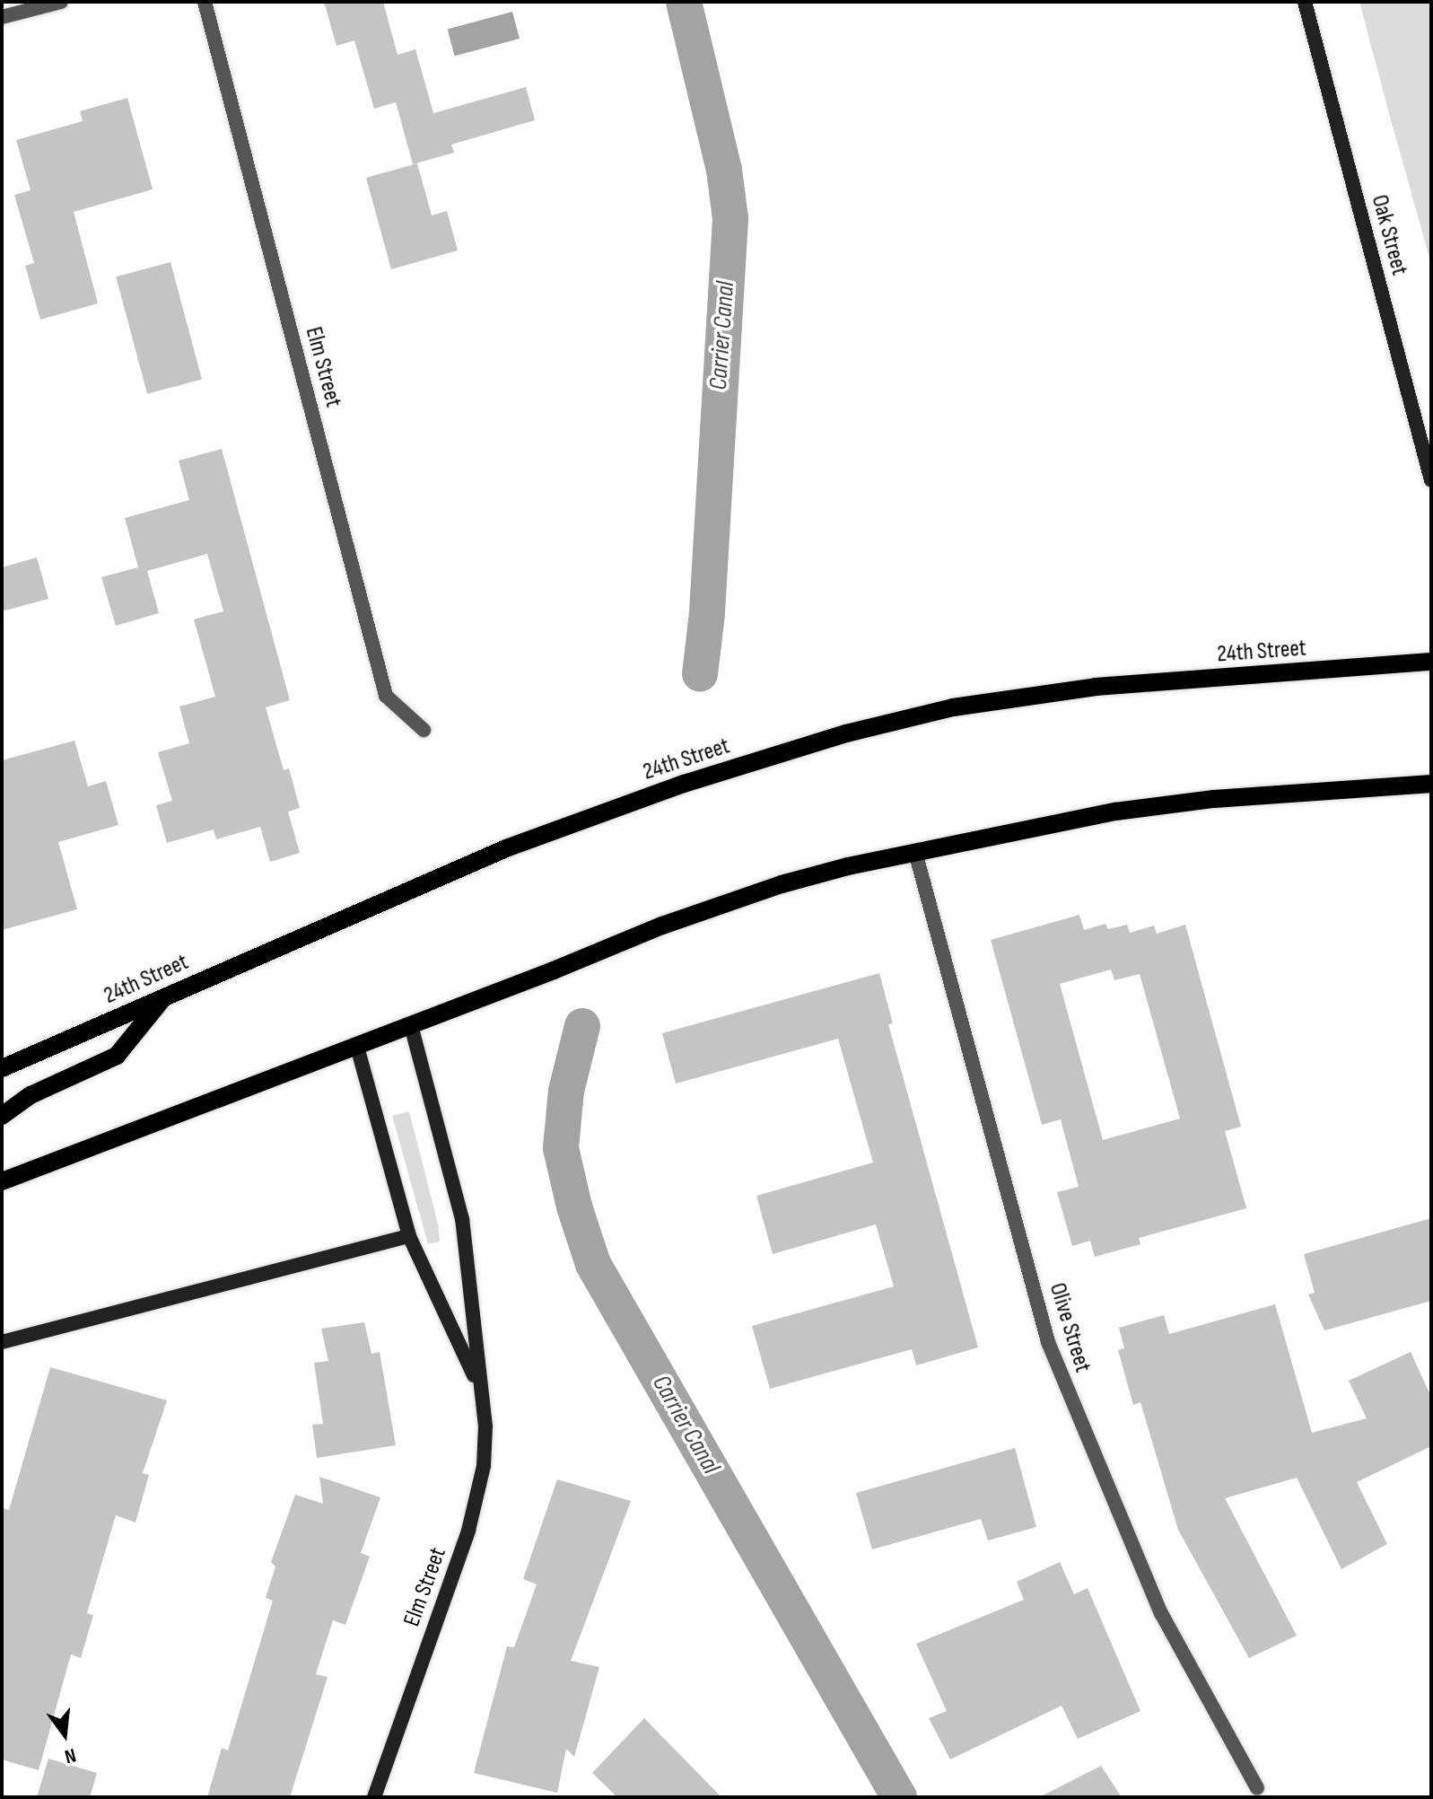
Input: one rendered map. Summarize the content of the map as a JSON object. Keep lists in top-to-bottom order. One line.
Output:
{"streets":{"main road":["24th Street"],"street":["Oak Street","Elm Street","Olive Street"]},"water":["Carrier Canal"],"north":"bottom"}
